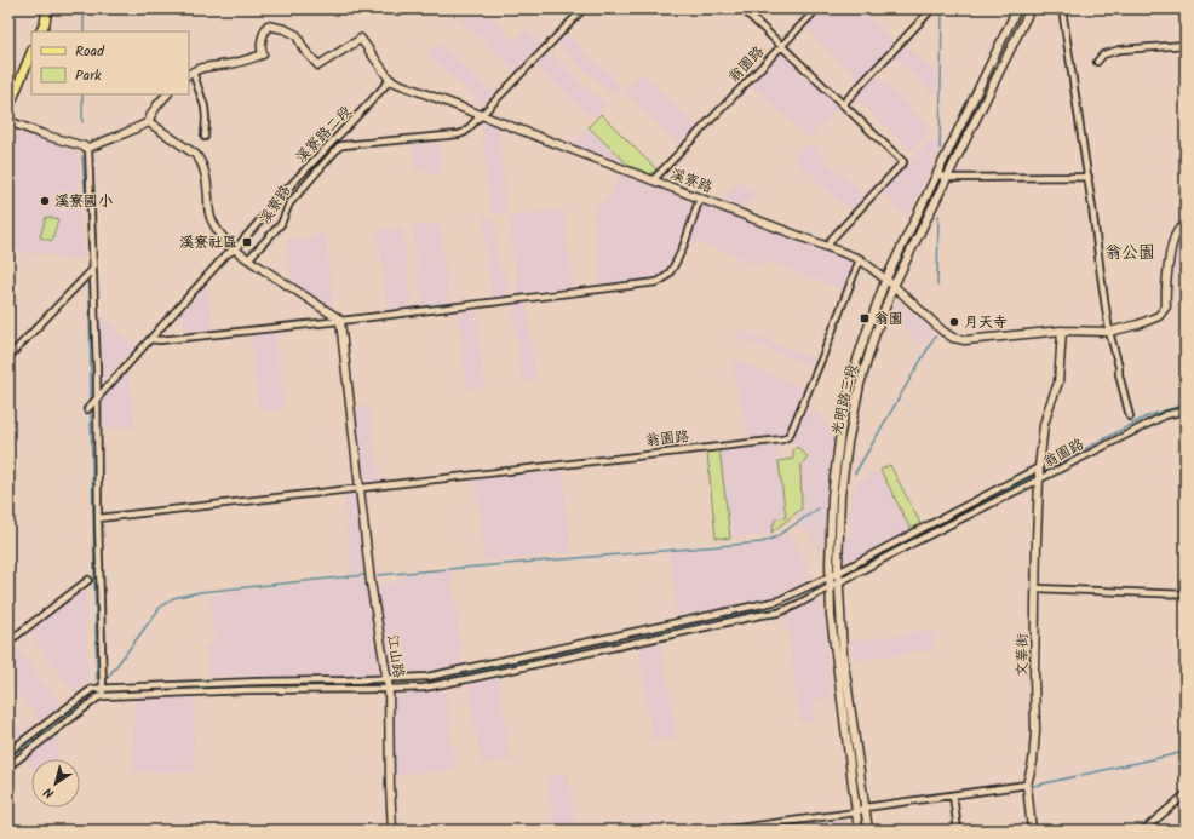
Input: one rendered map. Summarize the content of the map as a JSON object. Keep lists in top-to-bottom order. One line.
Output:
{"streets":{"street":["翁園路","溪寮路二段","溪寮路","光明路三段","文華街","江山路"]},"crossings":[["翁園路","溪寮路"],["翁園路","文華街"],["翁園路","江山路"],["溪寮路二段","溪寮路"],["溪寮路","光明路三段"]],"districts":["翁公園"],"places":{"other":["溪寮國小","月天寺"],"transit":["溪寮社區","翁園"]},"legend":["Road","Park"],"north":"bottom left"}
